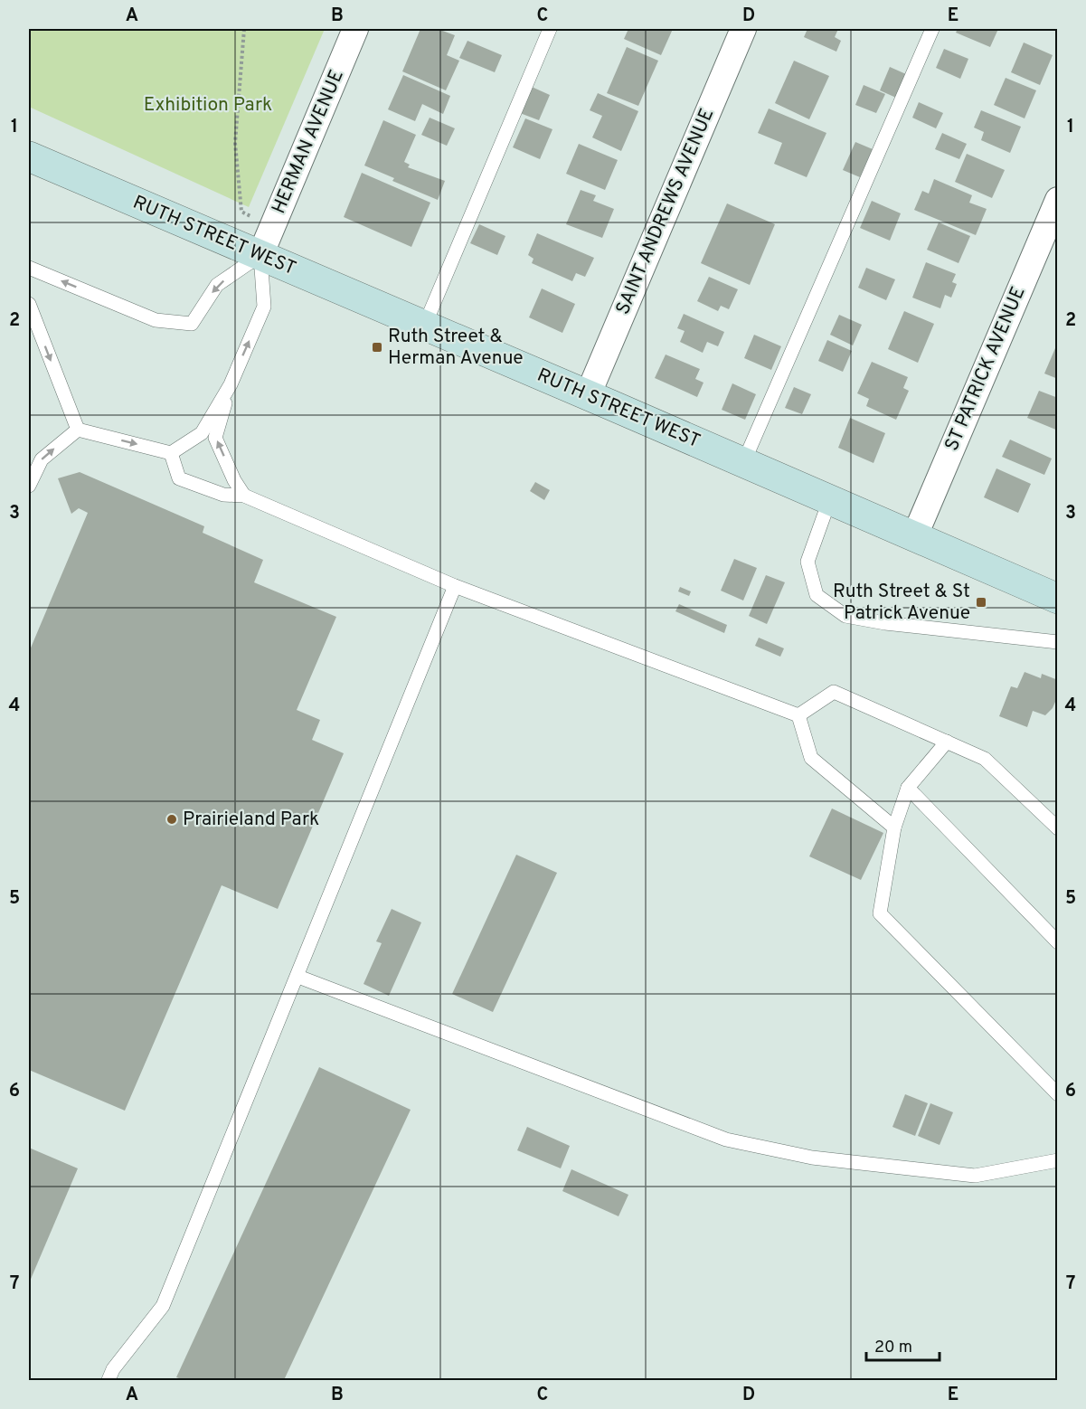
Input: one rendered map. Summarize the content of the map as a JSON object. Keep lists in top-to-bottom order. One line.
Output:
{"streets":{"street":["HERMAN AVENUE","SAINT ANDREWS AVENUE","RUTH STREET WEST","ST PATRICK AVENUE"]},"crossings":[["HERMAN AVENUE","RUTH STREET WEST"],["SAINT ANDREWS AVENUE","RUTH STREET WEST"],["RUTH STREET WEST","ST PATRICK AVENUE"]],"parks":["Exhibition Park"],"places":{"transit":["Ruth Street & Herman Avenue","Ruth Street & St Patrick Avenue"],"other":["Prairieland Park"]},"scale_bar":"20 m","grid":{"columns":["A","B","C","D","E"],"rows":["1","2","3","4","5","6","7"]}}
